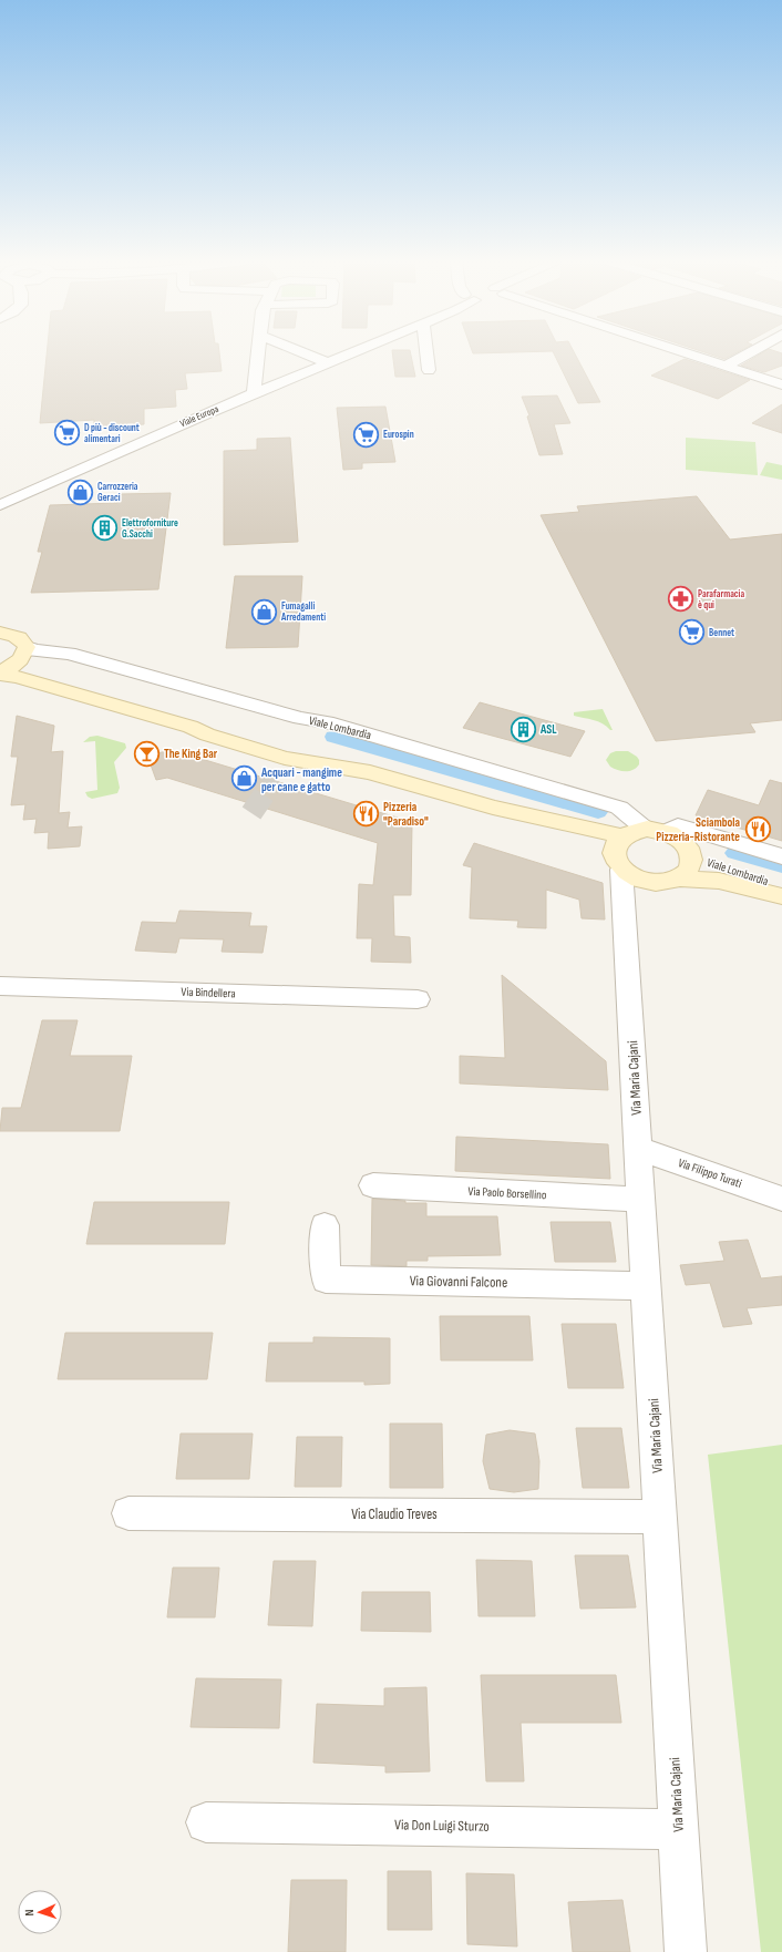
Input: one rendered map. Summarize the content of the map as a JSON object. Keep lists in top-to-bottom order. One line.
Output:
{"streets":{"main road":["Viale Lombardia"],"street":["Viale Europa","Via Bindellera","Via Maria Cajani","Via Filippo Turati","Via Paolo Borsellino","Via Giovanni Falcone","Via Claudio Treves","Via Don Luigi Sturzo"]},"crossings":[["Viale Lombardia","Via Maria Cajani"],["Via Maria Cajani","Via Filippo Turati"],["Via Maria Cajani","Via Paolo Borsellino"],["Via Maria Cajani","Via Giovanni Falcone"],["Via Maria Cajani","Via Claudio Treves"],["Via Maria Cajani","Via Don Luigi Sturzo"]],"places":{"supermarket":["D più - discount alimentari","Eurospin","Bennet"],"shop":["Carrozzeria Geraci","Fumagalli Arredamenti","Acquari - mangime per cane e gatto"],"building":["Elettroforniture G.Sacchi","ASL"],"pharmacy":["Parafarmacia è qui"],"bar":["The King Bar"],"restaurant":["Pizzeria \"Paradiso\"","Sciambola Pizzeria-Ristorante"]},"north":"left"}
